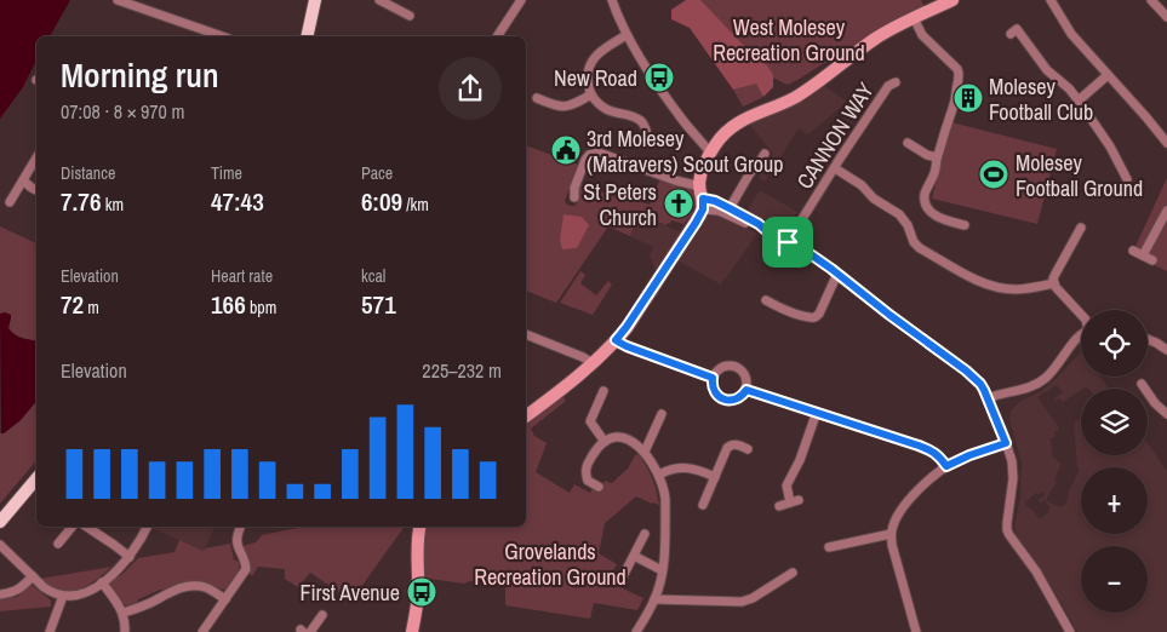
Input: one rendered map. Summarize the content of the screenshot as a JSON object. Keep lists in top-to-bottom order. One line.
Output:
{"streets":{"street":["CANNON WAY"]},"parks":["West Molesey Recreation Ground","Grovelands Recreation Ground"],"places":{"bus stop":["New Road","First Avenue"],"building":["Molesey Football Club"],"public building":["3rd Molesey (Matravers) Scout Group"],"sports":["Molesey Football Ground"],"church":["St Peters Church"]},"page":{"heading":["Morning run","07:08 · 8 × 970 m"],"stats":[["Distance","7.76 km"],["Time","47:43"],["Pace","6:09 /km"],["Elevation","72 m"],["Heart rate","166 bpm"],["kcal","571"]],"map_buttons":["+","−"],"chart":["Elevation","225–232 m"]}}
